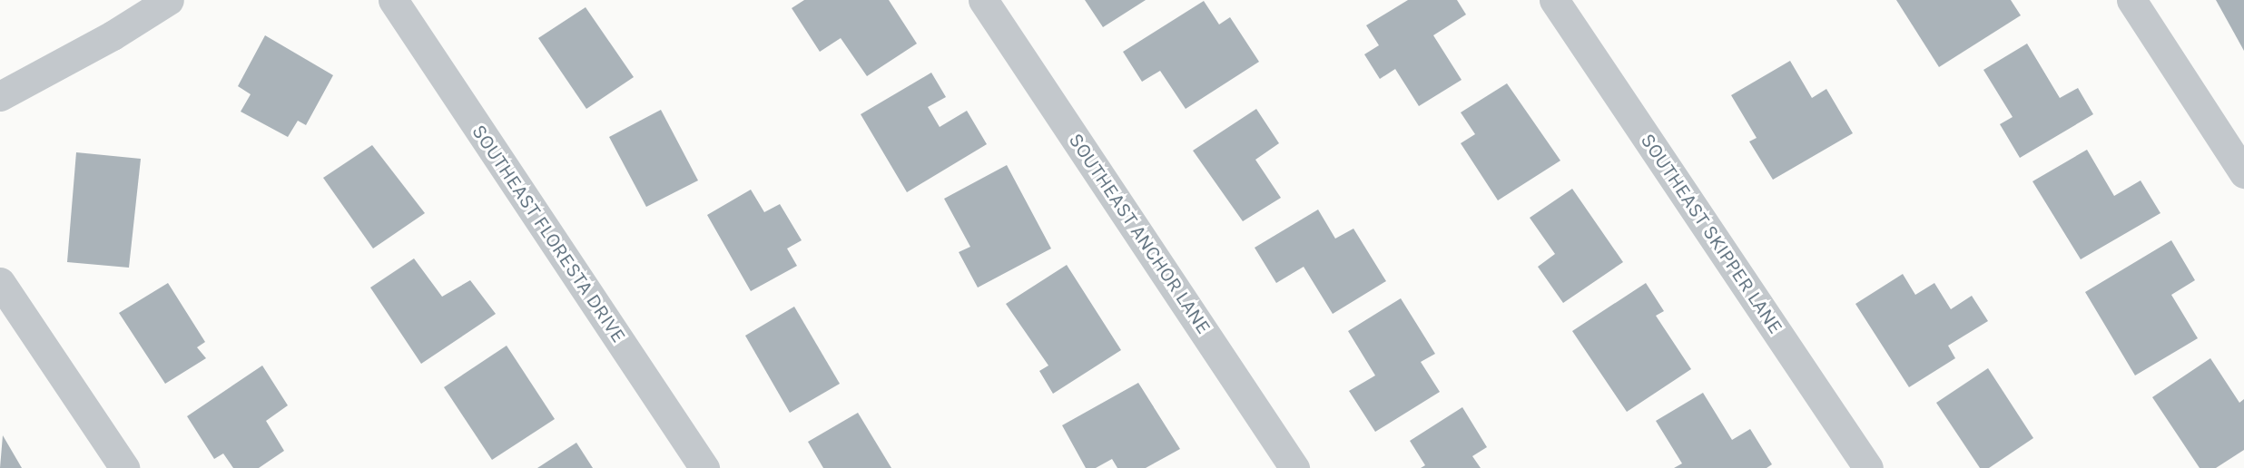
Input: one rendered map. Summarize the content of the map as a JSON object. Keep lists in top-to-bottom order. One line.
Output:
{"streets":{"street":["SOUTHEAST FLORESTA DRIVE","SOUTHEAST ANCHOR LANE","SOUTHEAST SKIPPER LANE"]}}
